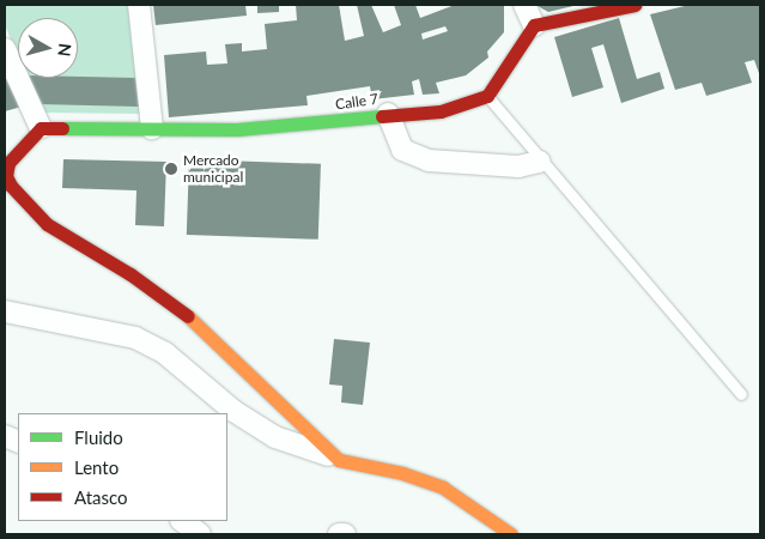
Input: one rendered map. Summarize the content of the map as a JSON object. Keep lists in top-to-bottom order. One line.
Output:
{"streets":{"street":["Calle 7"]},"places":["Mercado municipal"],"legend":["Fluido","Lento","Atasco"],"north":"right"}
